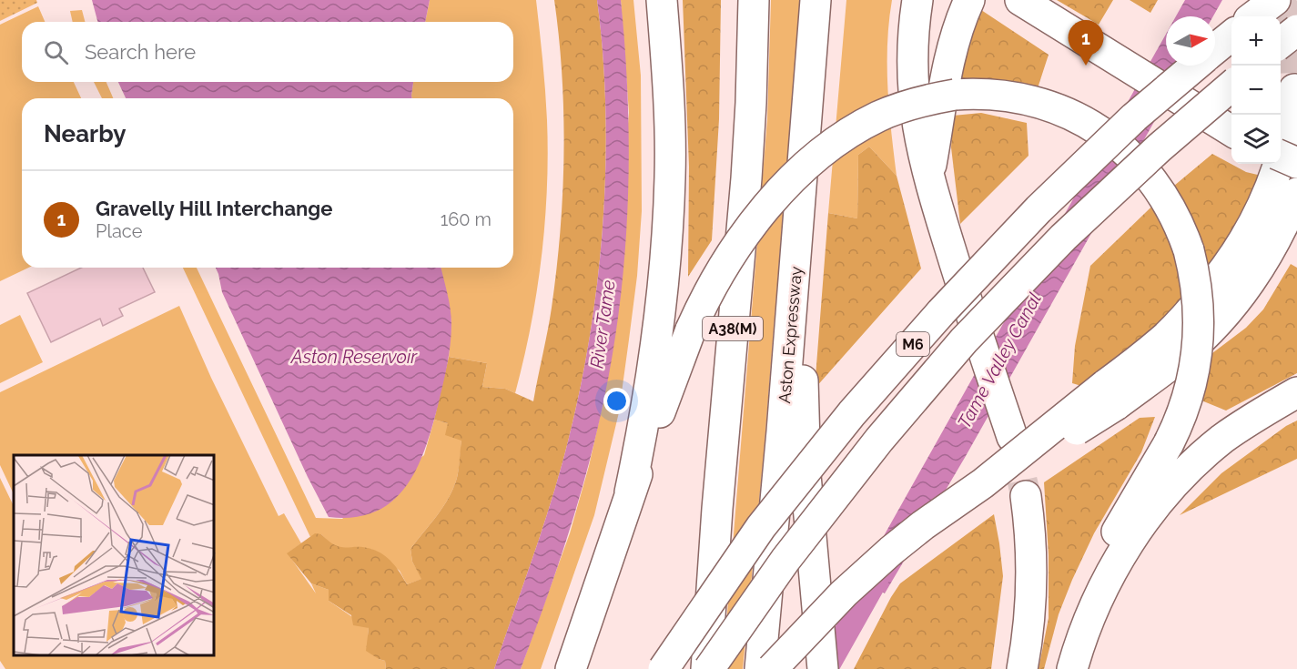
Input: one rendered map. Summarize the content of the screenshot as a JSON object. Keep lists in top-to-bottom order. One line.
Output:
{"streets":{"highway":["A38(M)","Aston Expressway","M6"]},"crossings":[["A38(M)","M6"]],"water":["River Tame","Aston Reservoir","Tame Valley Canal"],"north":"right","page":{"map_buttons":["+","−"],"pins":"1","search":"Search here","heading":"Nearby","list":[{"mark":"1","name":"Gravelly Hill Interchange","note":"Place","value":"160 m"}]}}
